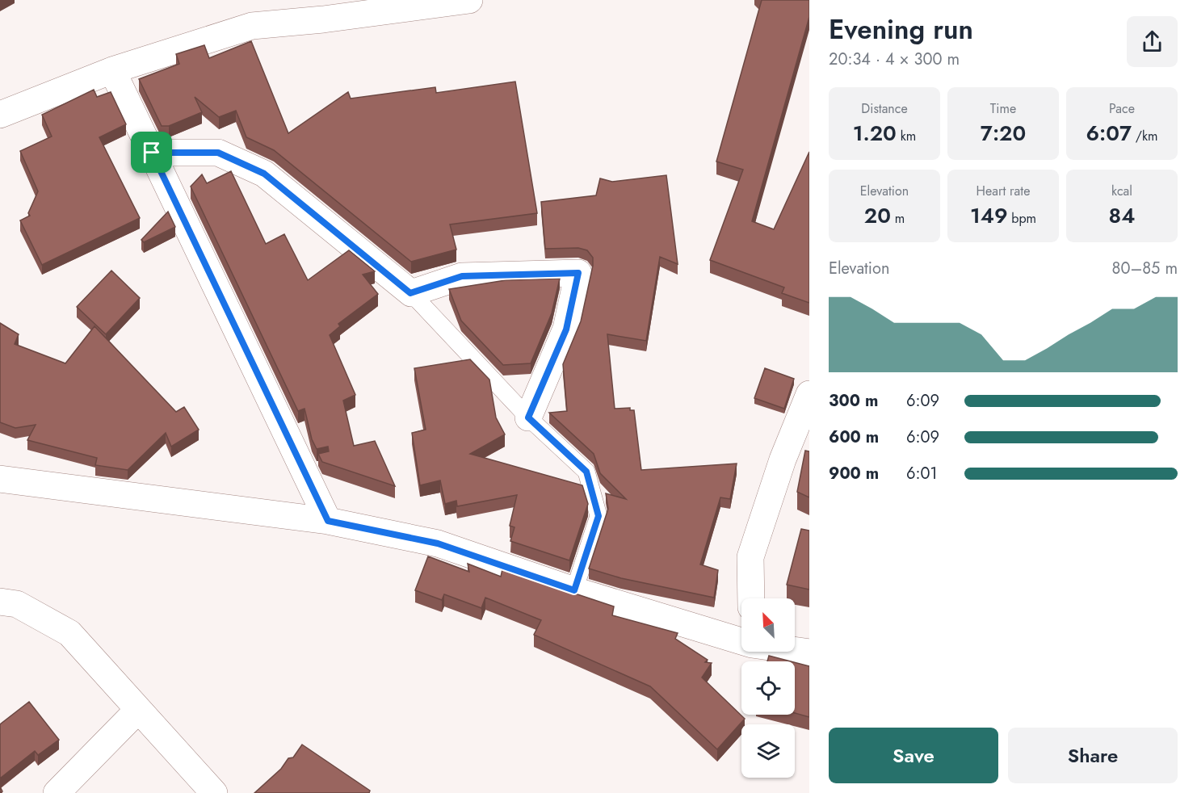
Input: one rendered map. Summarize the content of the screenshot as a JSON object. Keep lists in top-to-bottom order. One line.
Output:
{"north":"top left","page":{"heading":["Evening run","20:34 · 4 × 300 m"],"stats":[["Distance","1.20 km"],["Time","7:20"],["Pace","6:07 /km"],["Elevation","20 m"],["Heart rate","149 bpm"],["kcal","84"]],"chart":["Elevation","80–85 m"],"list":[{"name":"300 m","note":"6:09"},{"name":"600 m","note":"6:09"},{"name":"900 m","note":"6:01"}],"buttons":["Save","Share"]}}
